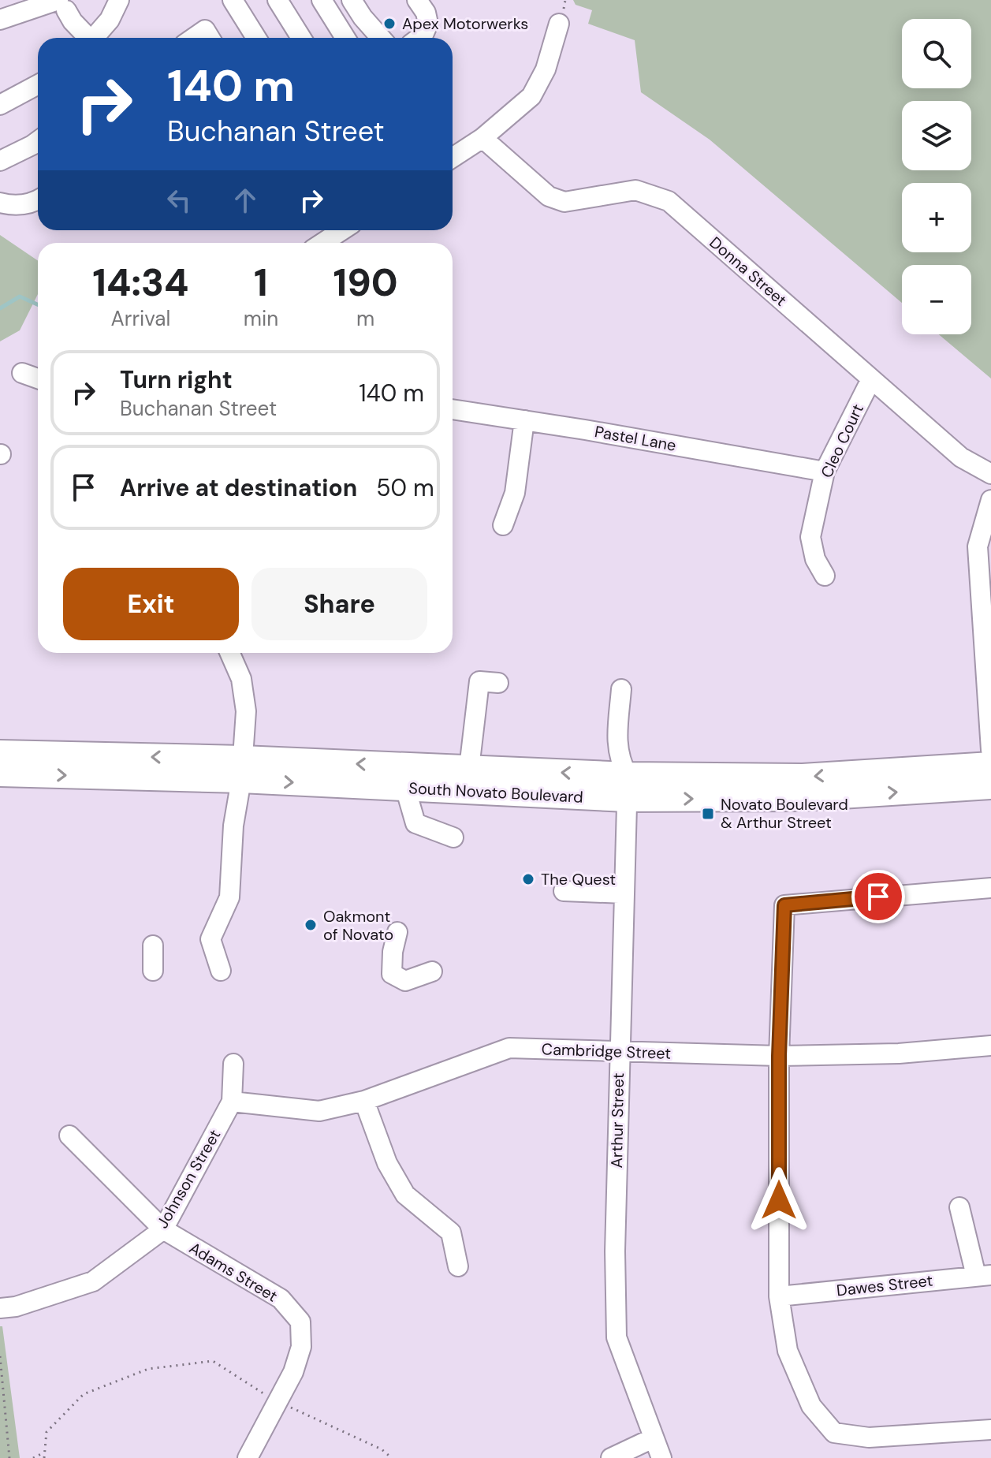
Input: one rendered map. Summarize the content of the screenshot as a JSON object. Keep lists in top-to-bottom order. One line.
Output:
{"streets":{"main road":["South Novato Boulevard"],"street":["Donna Street","Pastel Lane","Cleo Court","Cambridge Street","Arthur Street","Johnson Street","Adams Street","Dawes Street"]},"crossings":[["Donna Street","Cleo Court"],["Pastel Lane","Cleo Court"],["South Novato Boulevard","Arthur Street"],["Cambridge Street","Arthur Street"],["Cambridge Street","Johnson Street"],["Johnson Street","Adams Street"]],"places":{"other":["Apex Motorwerks","The Quest","Oakmont of Novato"],"transit":["Novato Boulevard & Arthur Street"]},"page":{"map_buttons":["+","−"],"turn":["140 m","Buchanan Street"],"eta":["14:34","Arrival","1","min","190","m"],"list":[{"name":"Turn right","note":"Buchanan Street","value":"140 m"},{"name":"Arrive at destination","value":"50 m"}],"buttons":["Exit","Share"]}}
